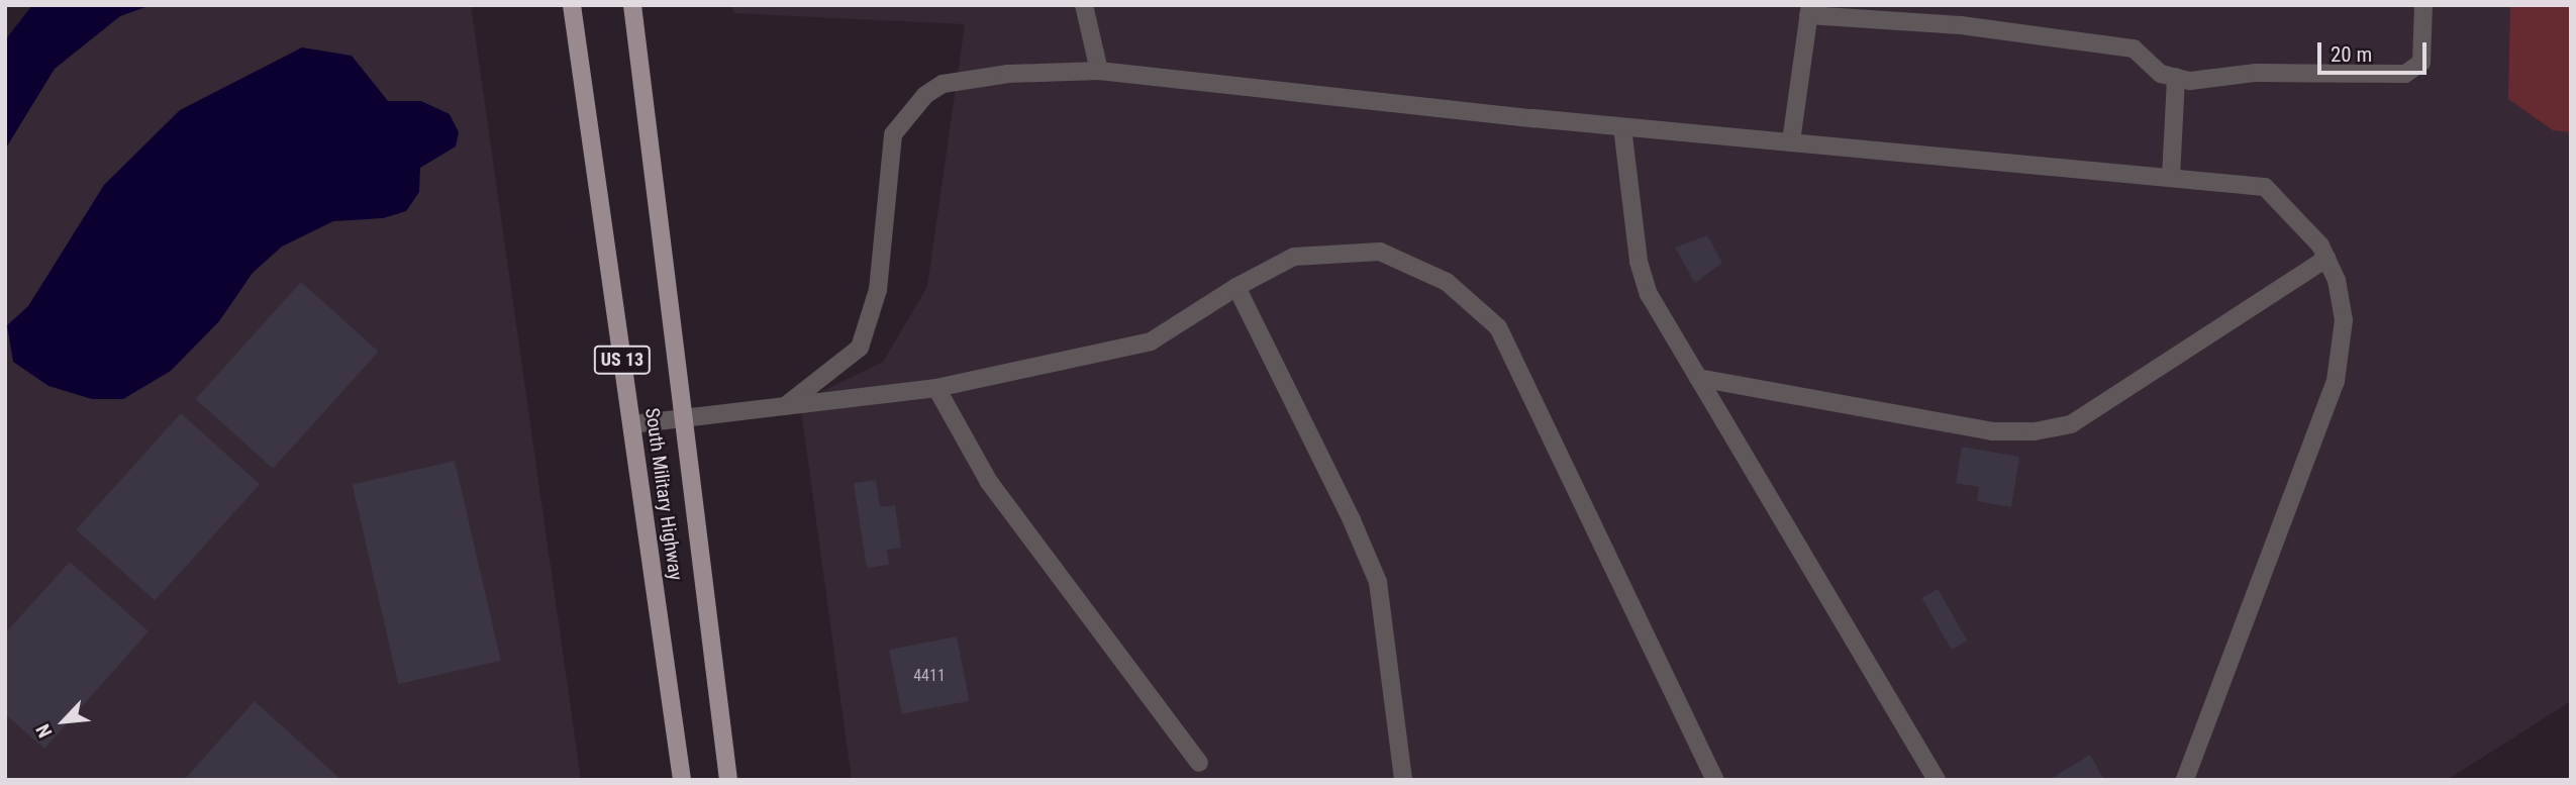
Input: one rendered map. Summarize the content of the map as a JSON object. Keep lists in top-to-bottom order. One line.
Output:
{"streets":{"main road":["US 13","South Military Highway"]},"house_numbers":["4411"],"scale_bar":"20 m","north":"bottom left"}
